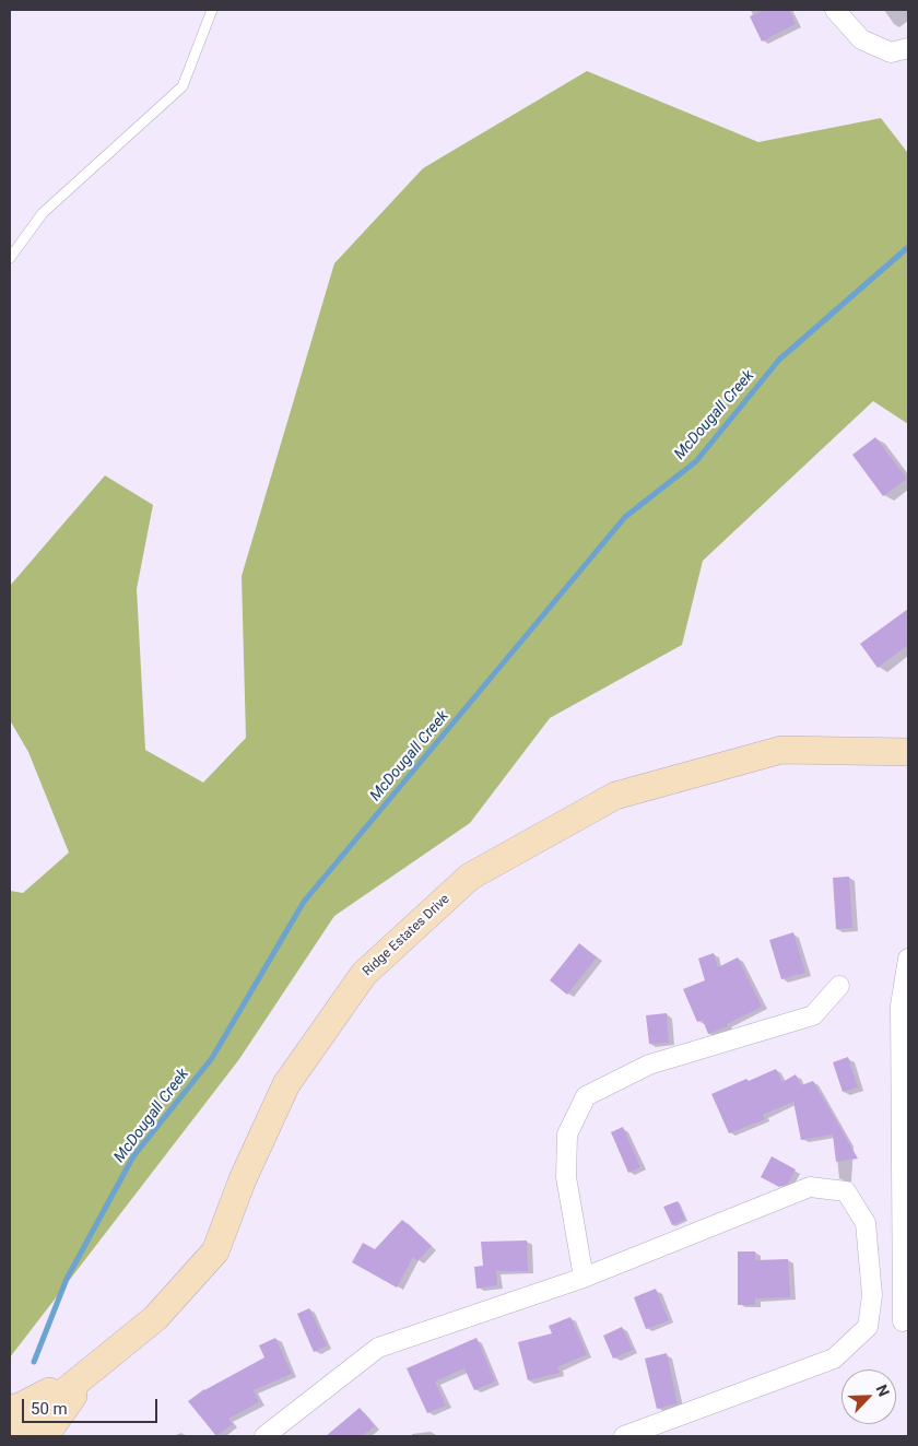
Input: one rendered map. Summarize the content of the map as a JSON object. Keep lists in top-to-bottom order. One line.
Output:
{"streets":{"street":["Ridge Estates Drive"]},"water":["McDougall Creek"],"scale_bar":"50 m","north":"top right"}
